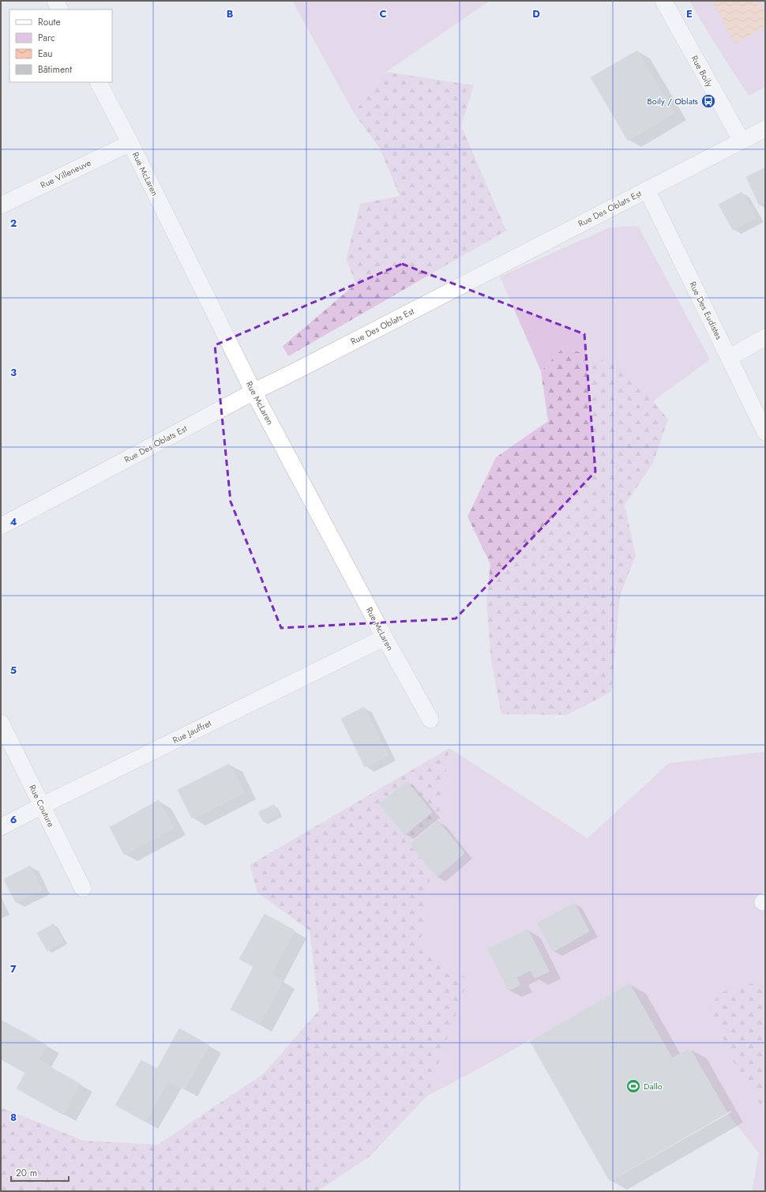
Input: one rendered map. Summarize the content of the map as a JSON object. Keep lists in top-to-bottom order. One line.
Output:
{"streets":{"street":["Rue Boily","Rue Villeneuve","Rue McLaren","Rue Des Oblats Est","Rue Des Eudistes","Rue Jauffret","Rue Couture"]},"crossings":[["Rue Boily","Rue Des Oblats Est"],["Rue Villeneuve","Rue McLaren"],["Rue McLaren","Rue Des Oblats Est"],["Rue McLaren","Rue Jauffret"],["Rue Des Oblats Est","Rue Des Eudistes"],["Rue Jauffret","Rue Couture"]],"places":{"bus stop":["Boily / Oblats"],"sports":["Dallo"]},"legend":["Route","Parc","Eau","Bâtiment"],"scale_bar":"20 m","grid":{"columns":["B","C","D","E"],"rows":["2","3","4","5","6","7","8"]}}
